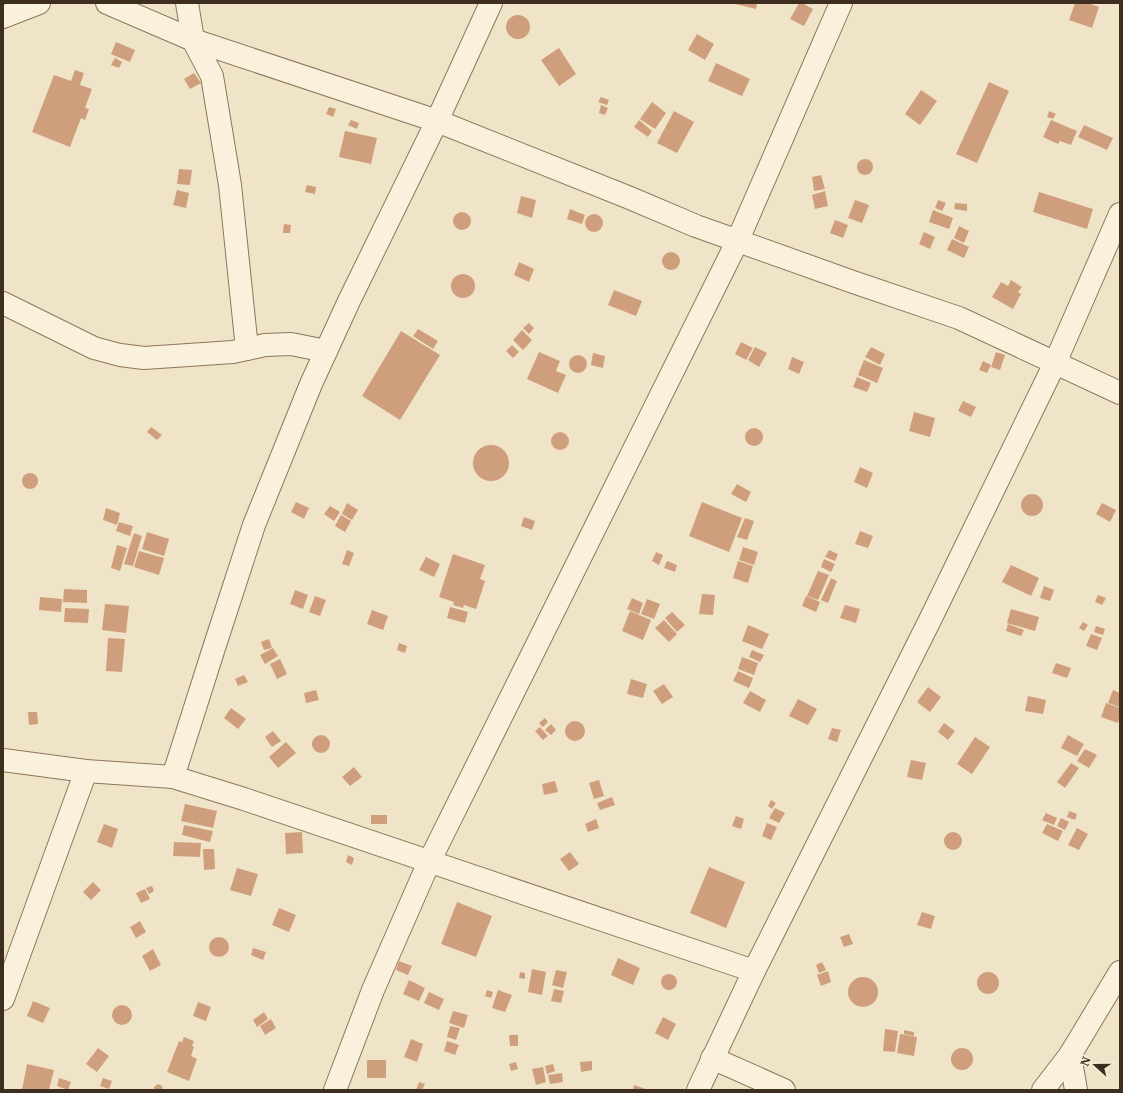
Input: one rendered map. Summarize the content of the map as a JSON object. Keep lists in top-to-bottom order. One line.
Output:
{"north":"left"}
